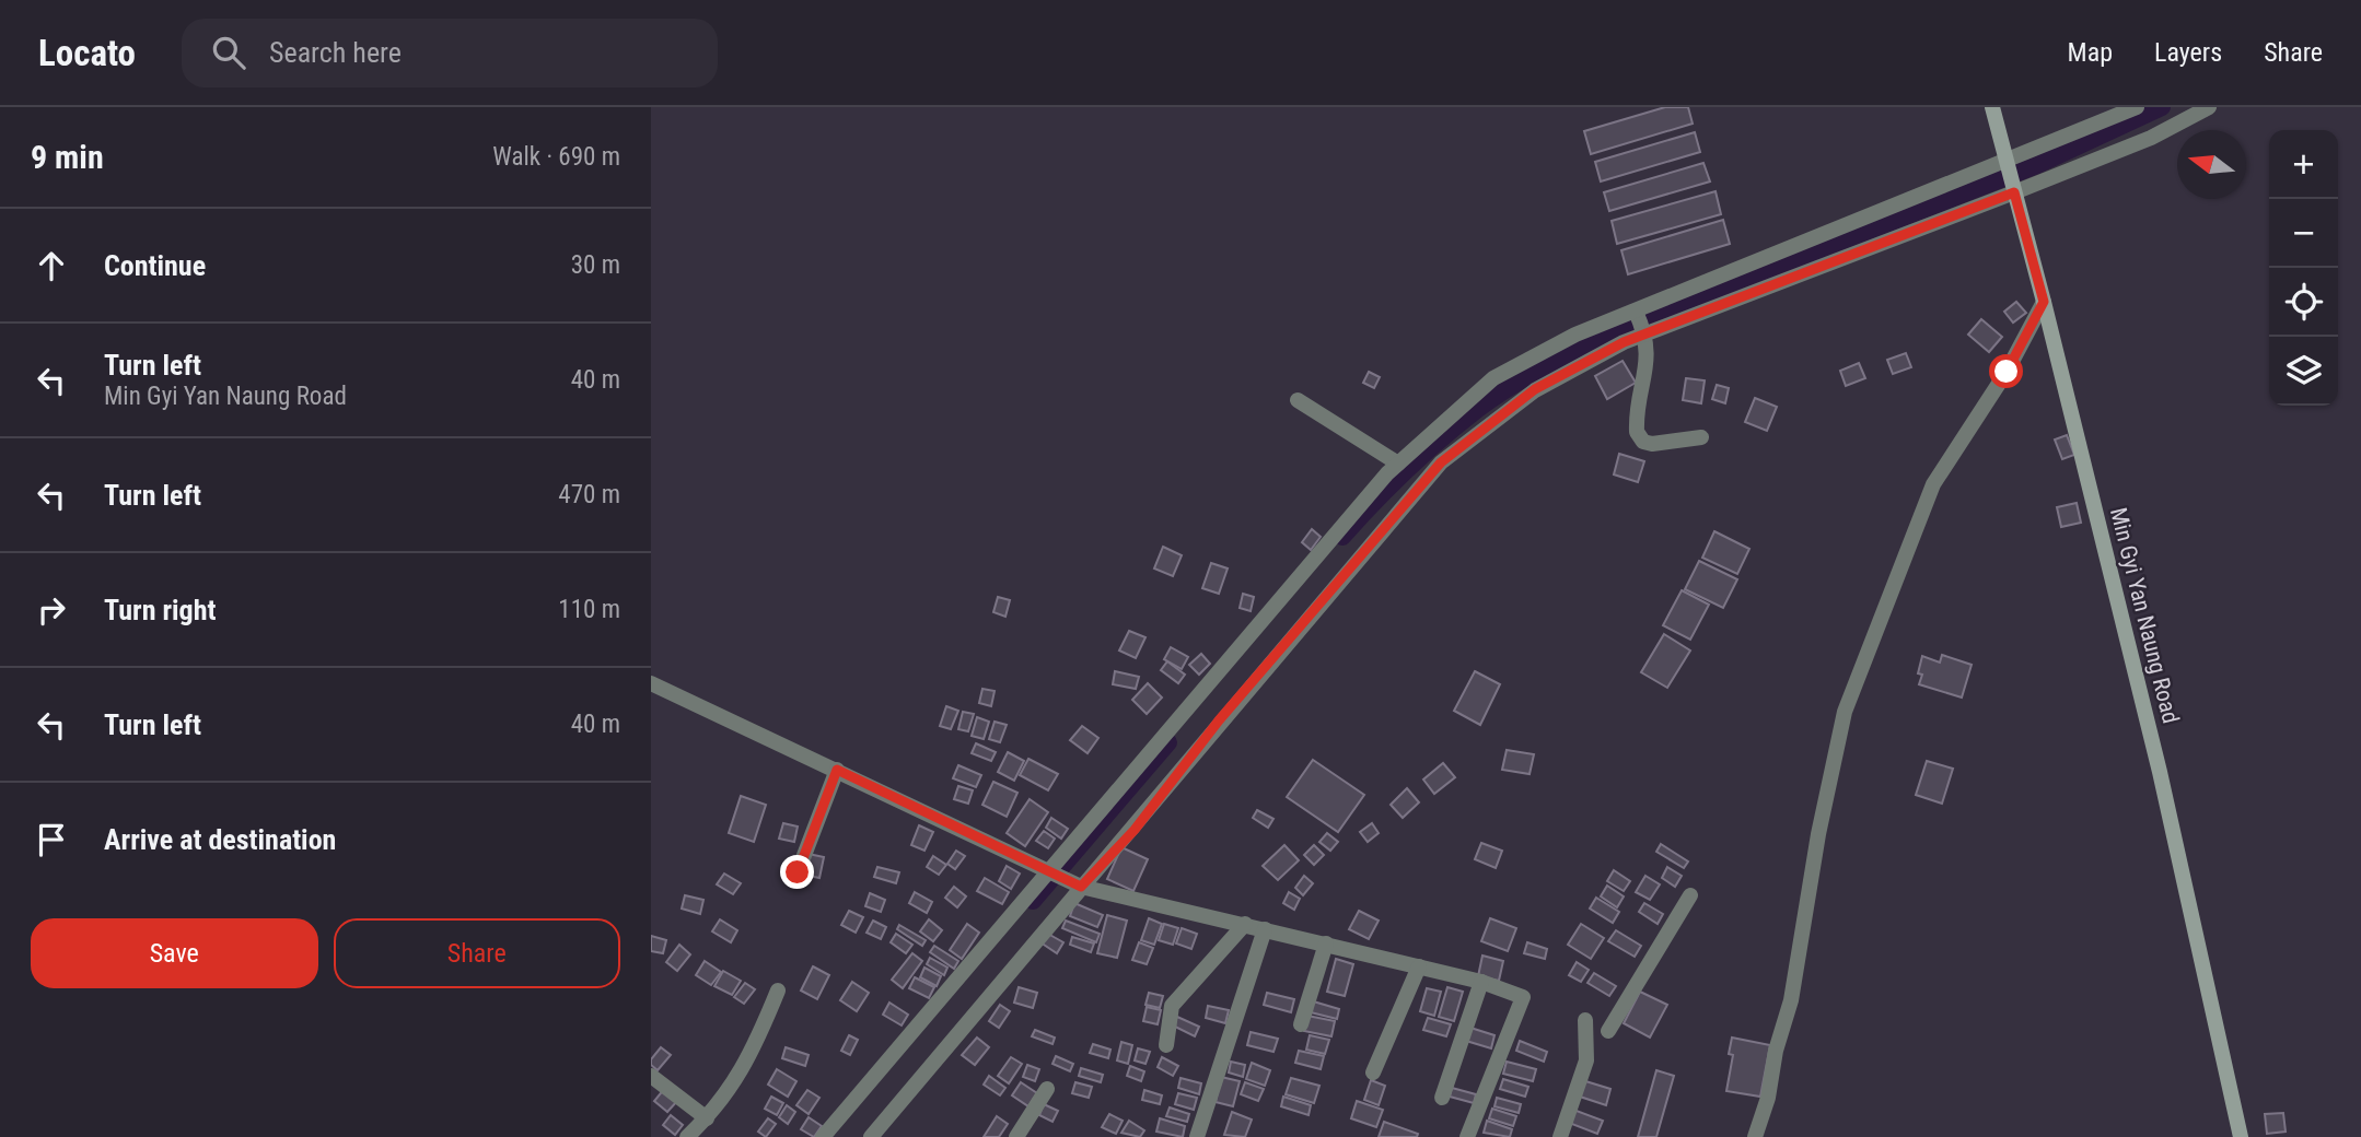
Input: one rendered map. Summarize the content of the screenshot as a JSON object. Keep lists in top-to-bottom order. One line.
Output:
{"streets":{"street":["Min Gyi Yan Naung Road"]},"north":"left","page":{"header":"Locato","search":"Search here","nav":["Map","Layers","Share"],"heading":["9 min","Walk · 690 m"],"map_buttons":["+","−"],"list":[["Continue","30 m"],["Turn left","Min Gyi Yan Naung Road","40 m"],["Turn left","470 m"],["Turn right","110 m"],["Turn left","40 m"],"Arrive at destination"],"buttons":["Save","Share"]}}
